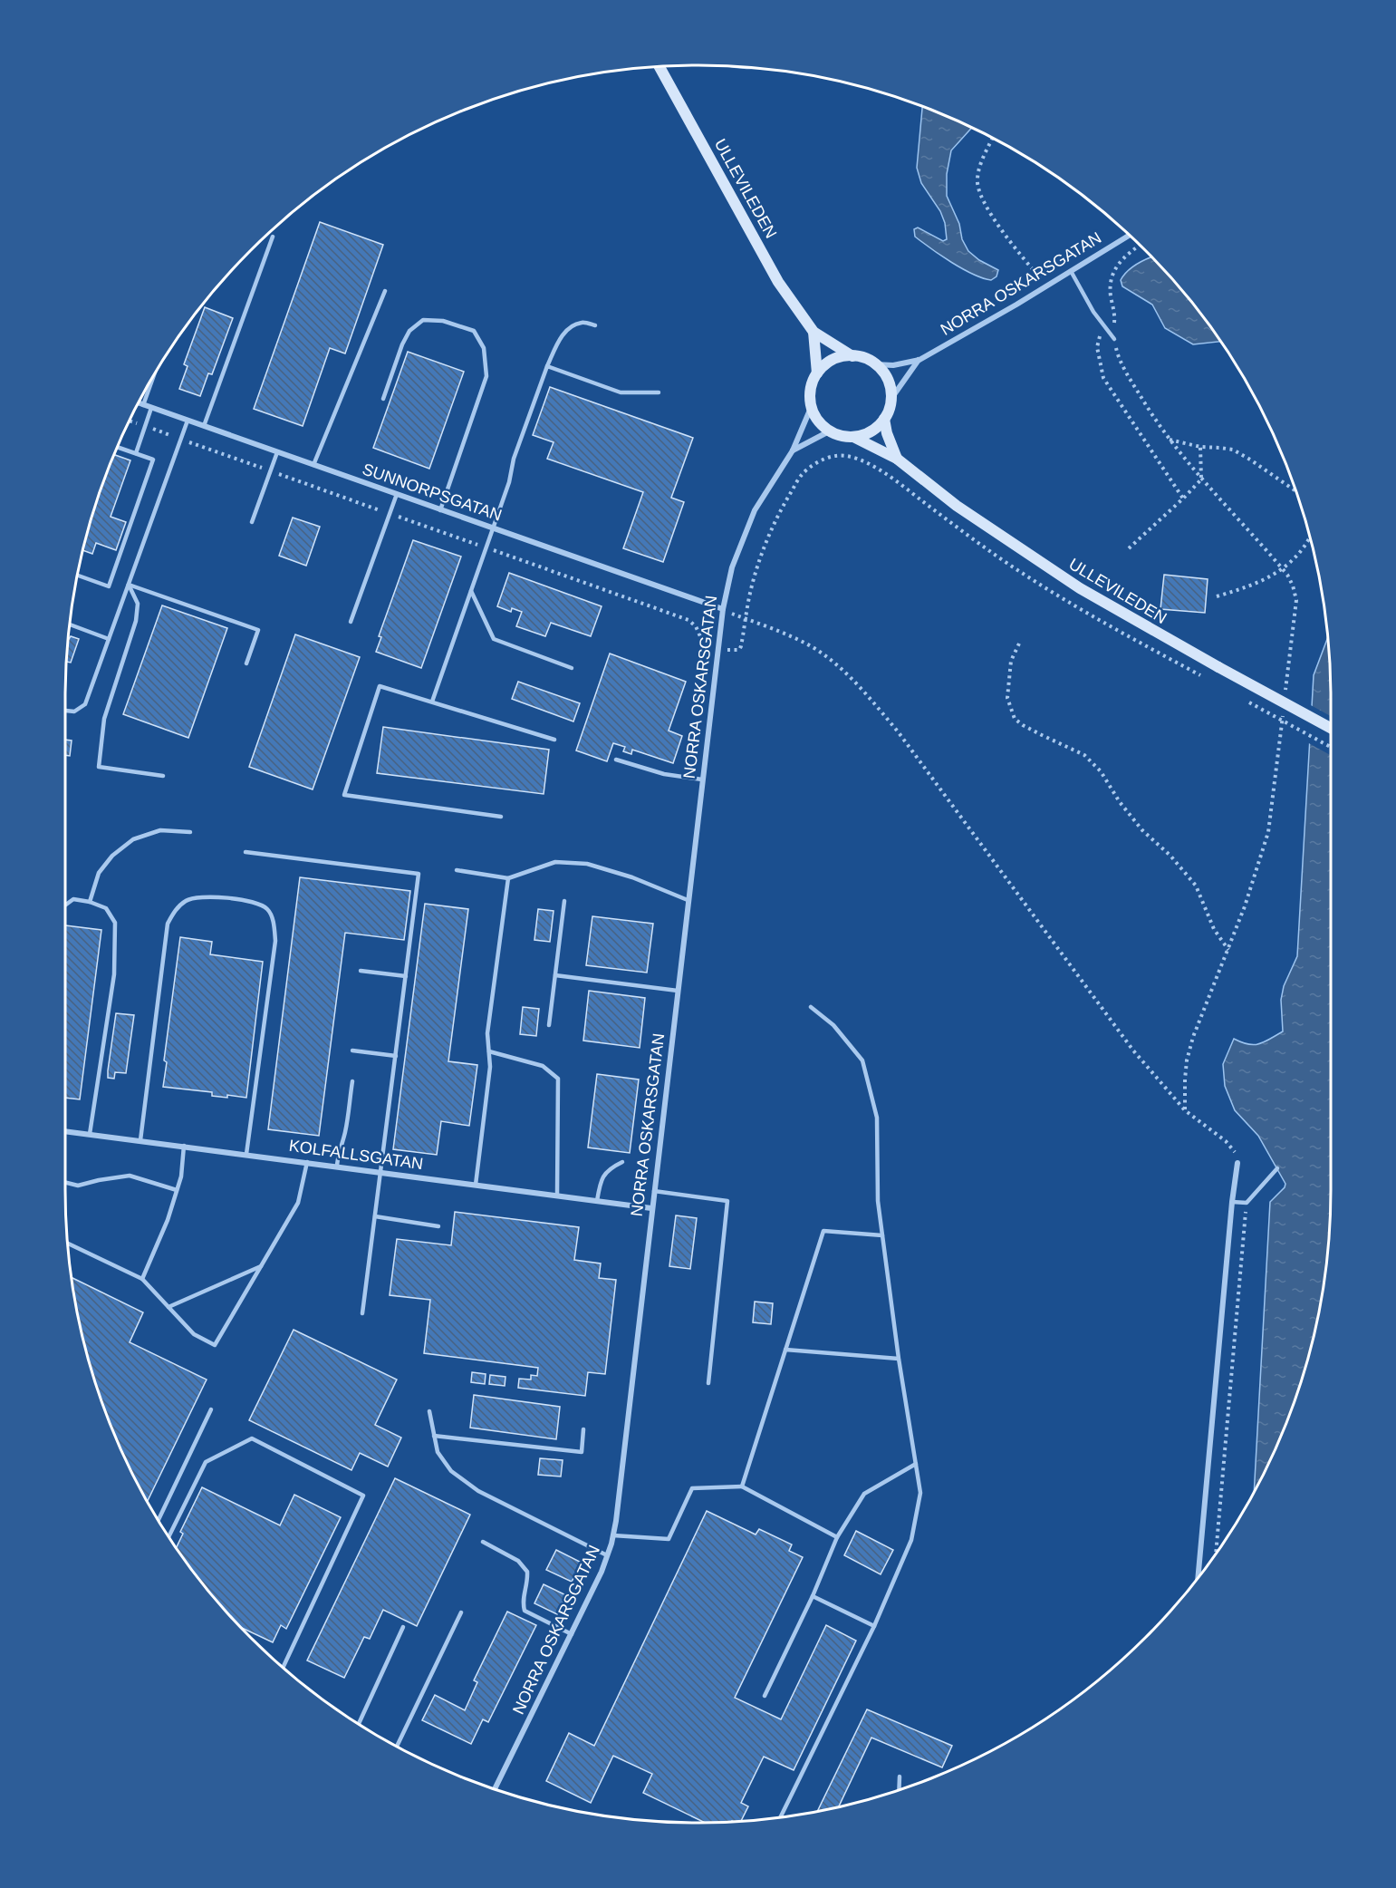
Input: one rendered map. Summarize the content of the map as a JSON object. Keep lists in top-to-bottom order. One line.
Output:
{"streets":{"main road":["ULLEVILEDEN"],"street":["NORRA OSKARSGATAN","SUNNORPSGATAN","KOLFALLSGATAN"]},"crossings":[["ULLEVILEDEN","NORRA OSKARSGATAN"],["NORRA OSKARSGATAN","SUNNORPSGATAN"],["NORRA OSKARSGATAN","KOLFALLSGATAN"]]}
